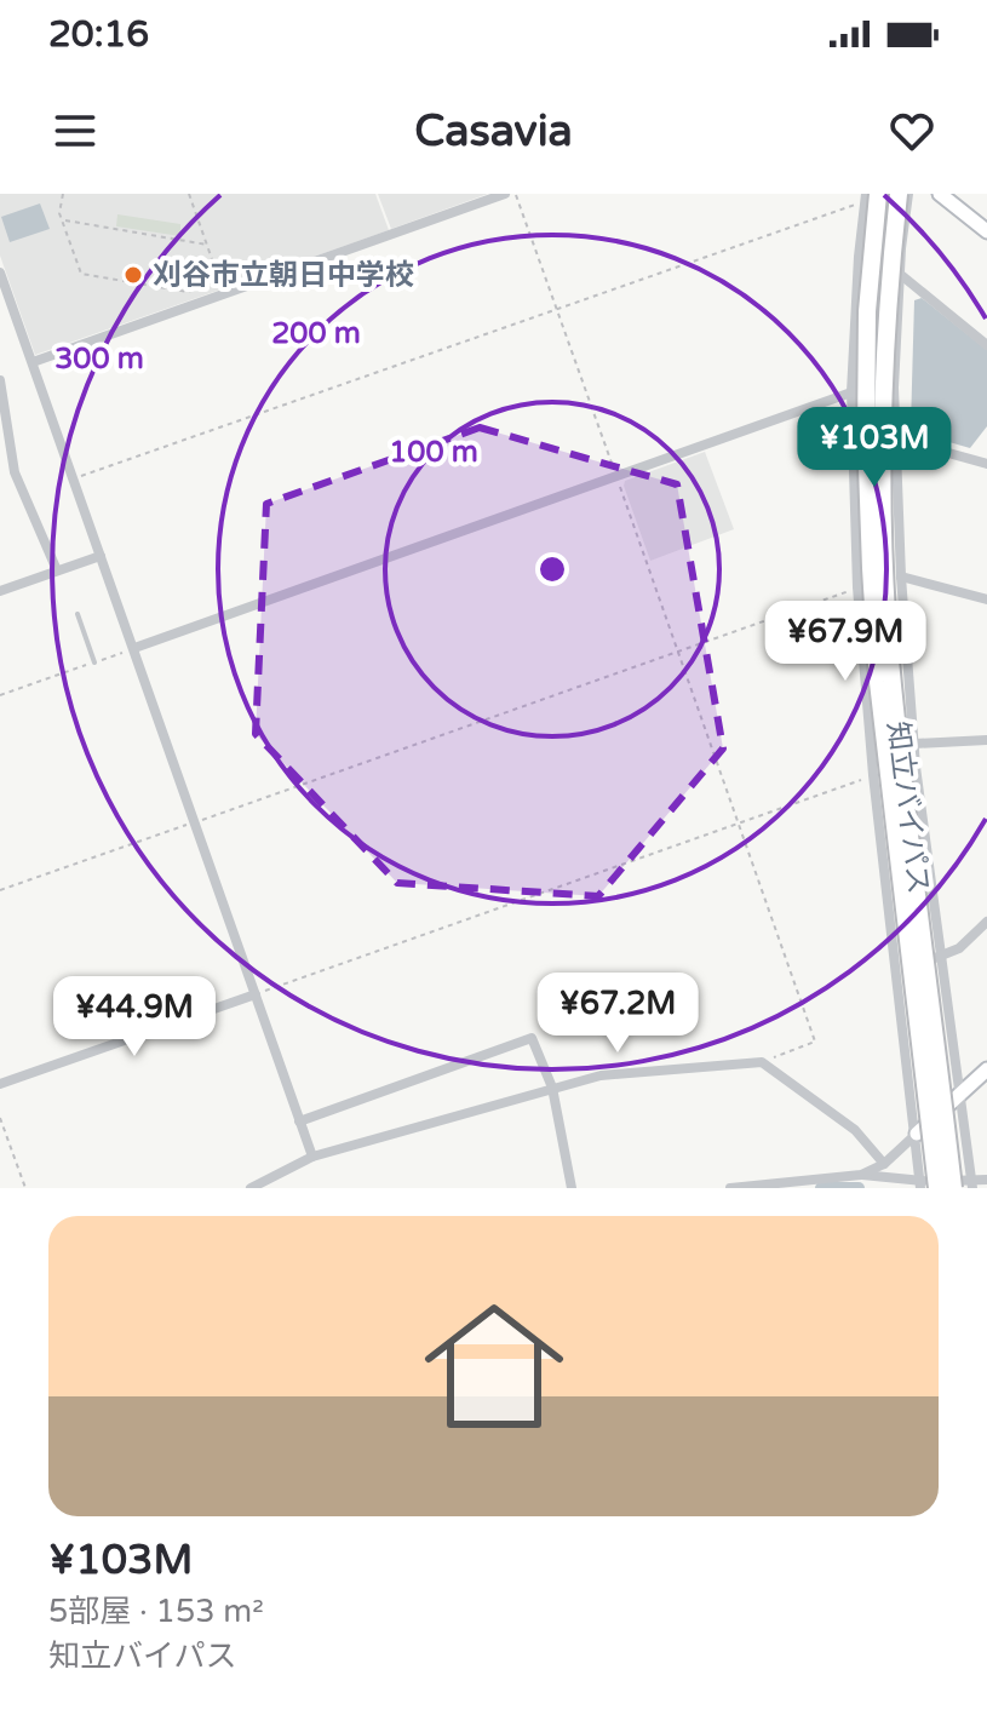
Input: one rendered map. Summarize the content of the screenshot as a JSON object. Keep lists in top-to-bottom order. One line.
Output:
{"streets":{"highway":["知立バイパス"]},"places":["刈谷市立朝日中学校"],"page":{"status":"20:16","header":"Casavia","price":["¥103M","¥67.9M","¥67.2M","¥44.9M"],"list":[{"name":"¥103M","note":"5部屋 · 153 m² · 知立バイパス"}]},"rings":["200 m","300 m","100 m"]}
